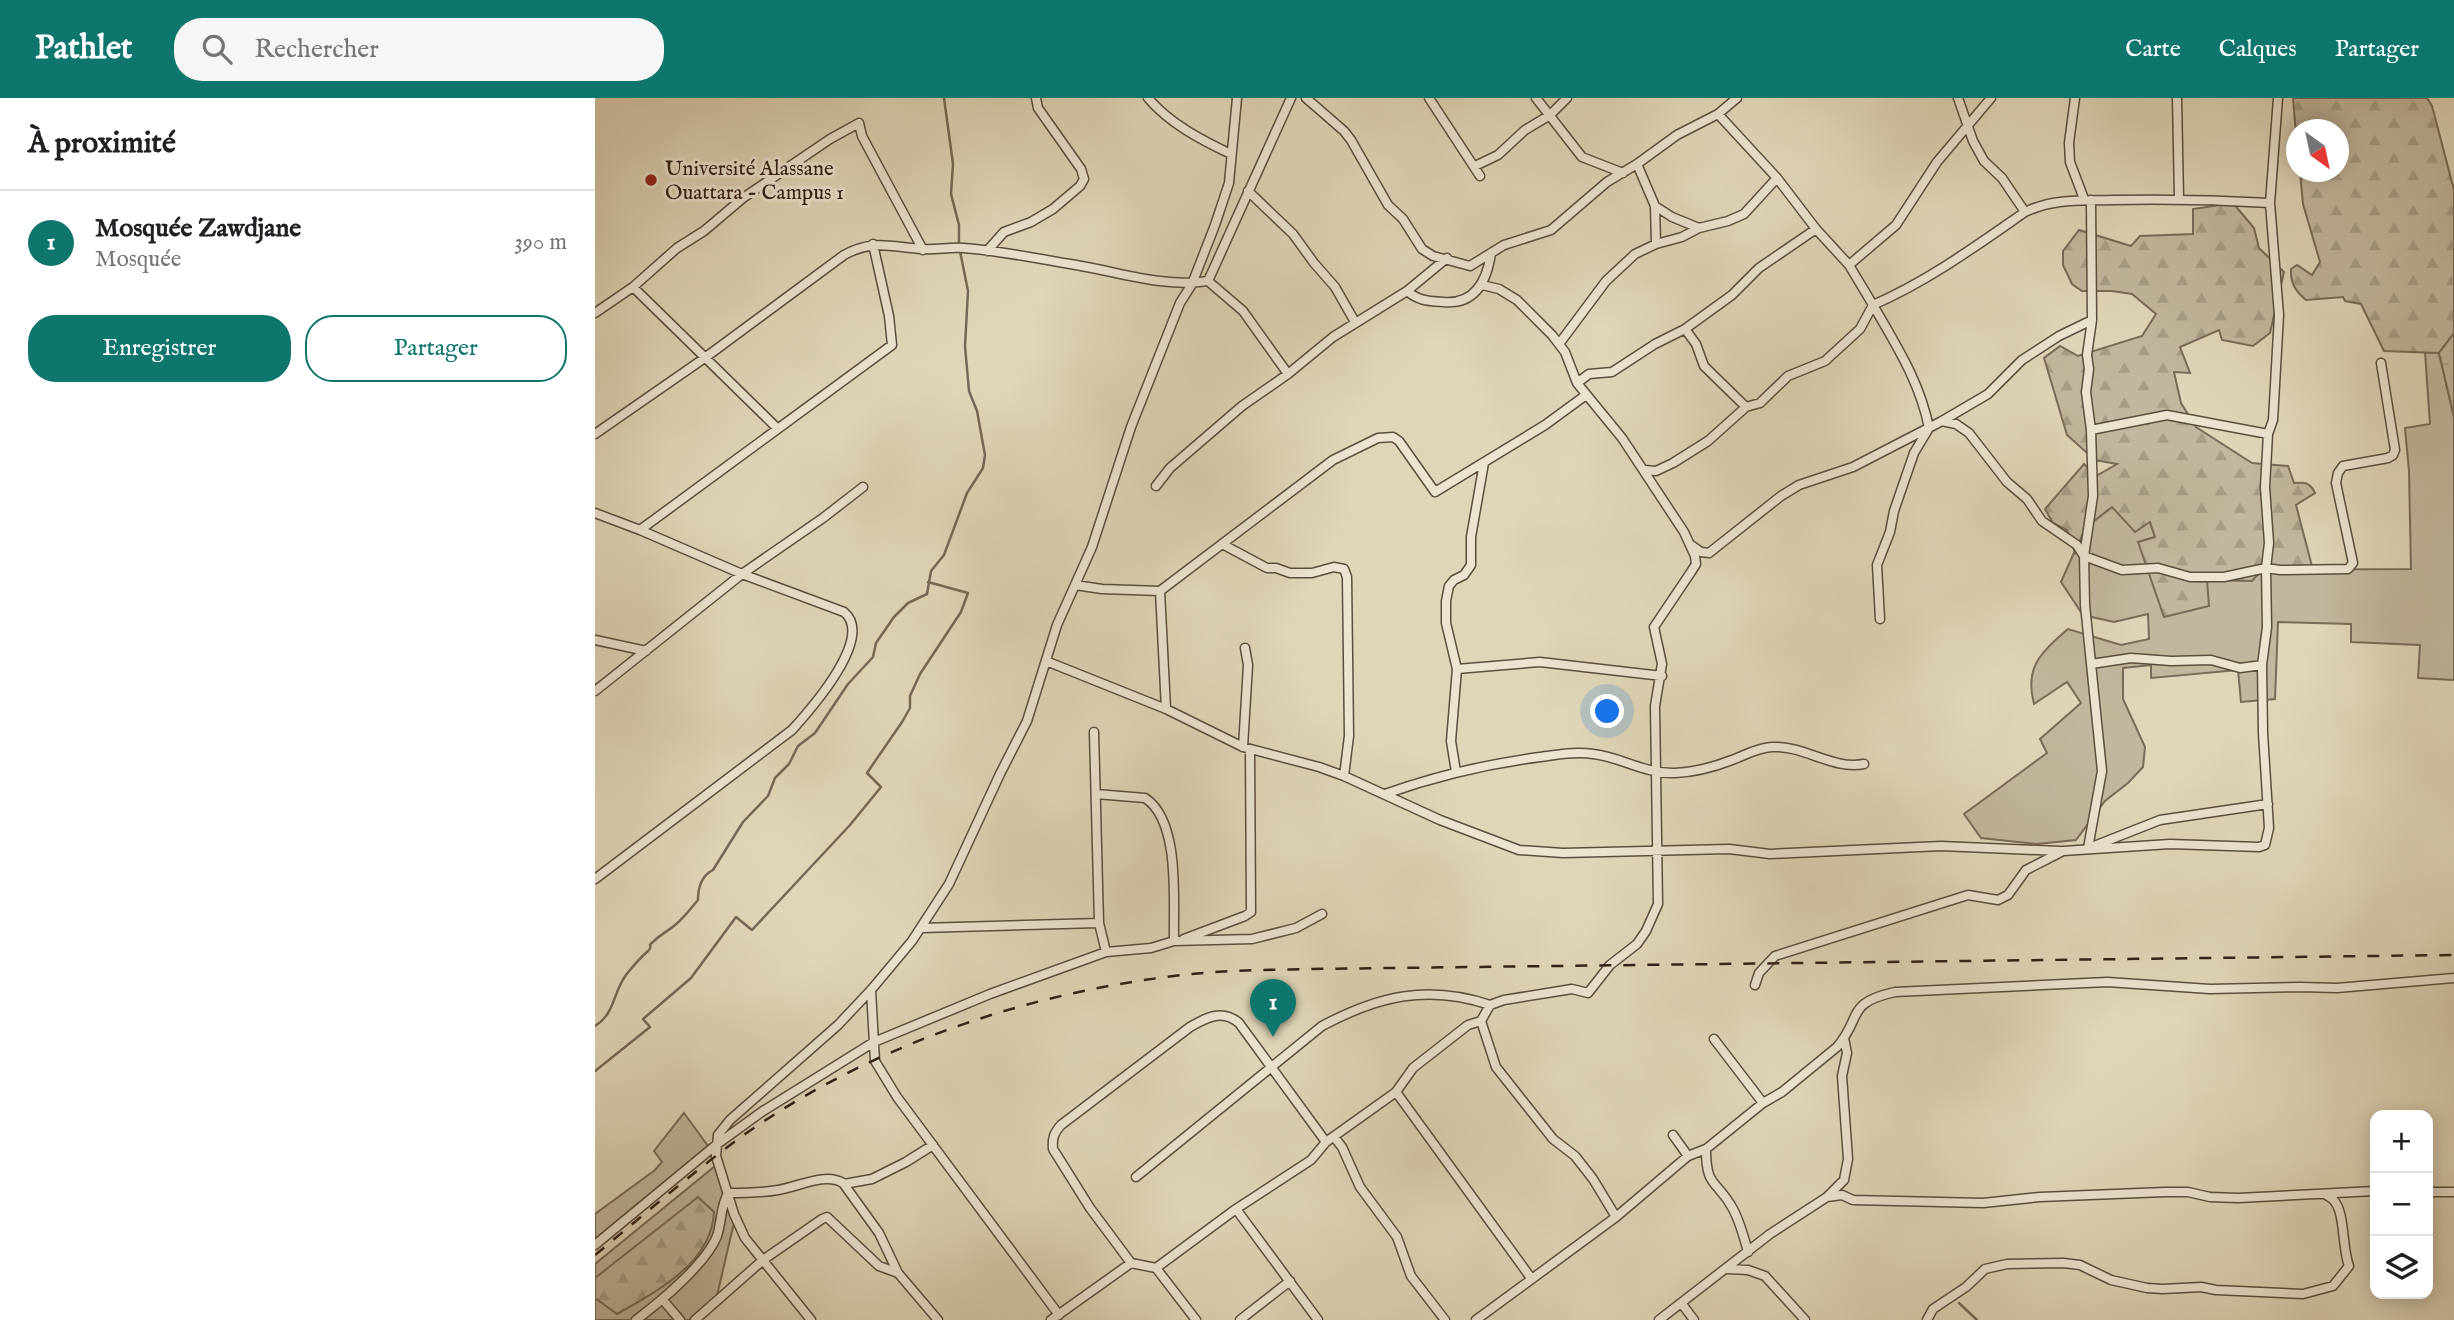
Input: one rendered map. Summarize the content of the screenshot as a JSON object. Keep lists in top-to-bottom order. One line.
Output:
{"places":["Université Alassane Ouattara - Campus 1"],"north":"bottom right","page":{"header":"Pathlet","search":"Rechercher","nav":["Carte","Calques","Partager"],"heading":"À proximité","list":[{"mark":"1","name":"Mosquée Zawdjane","note":"Mosquée","value":"390 m"}],"buttons":["Enregistrer","Partager"],"pins":"1","map_buttons":["+","−"]}}
